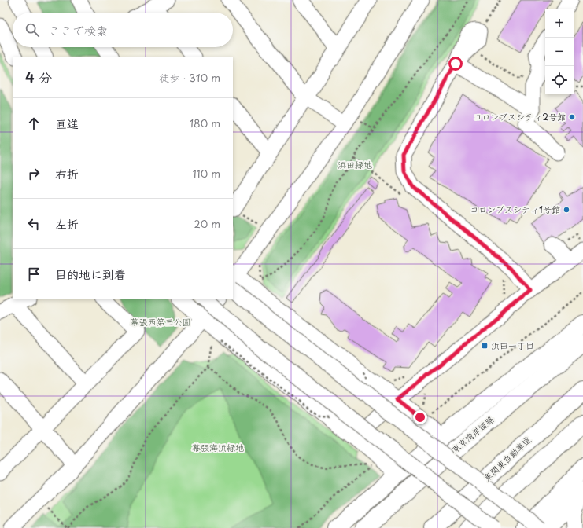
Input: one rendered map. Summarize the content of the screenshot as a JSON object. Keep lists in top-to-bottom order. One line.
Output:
{"streets":{"highway":["東京湾岸道路","東関東自動車道"]},"parks":["浜田緑地","幕張西第三公園","幕張海浜緑地"],"places":{"other":["コロンブスシティ2号館","コロンブスシティ1号館"],"transit":["浜田一丁目"]},"page":{"map_buttons":["+","−"],"search":"ここで検索","heading":["4 分","徒歩 · 310 m"],"list":[["直進","180 m"],["右折","110 m"],["左折","20 m"],"目的地に到着"]}}
